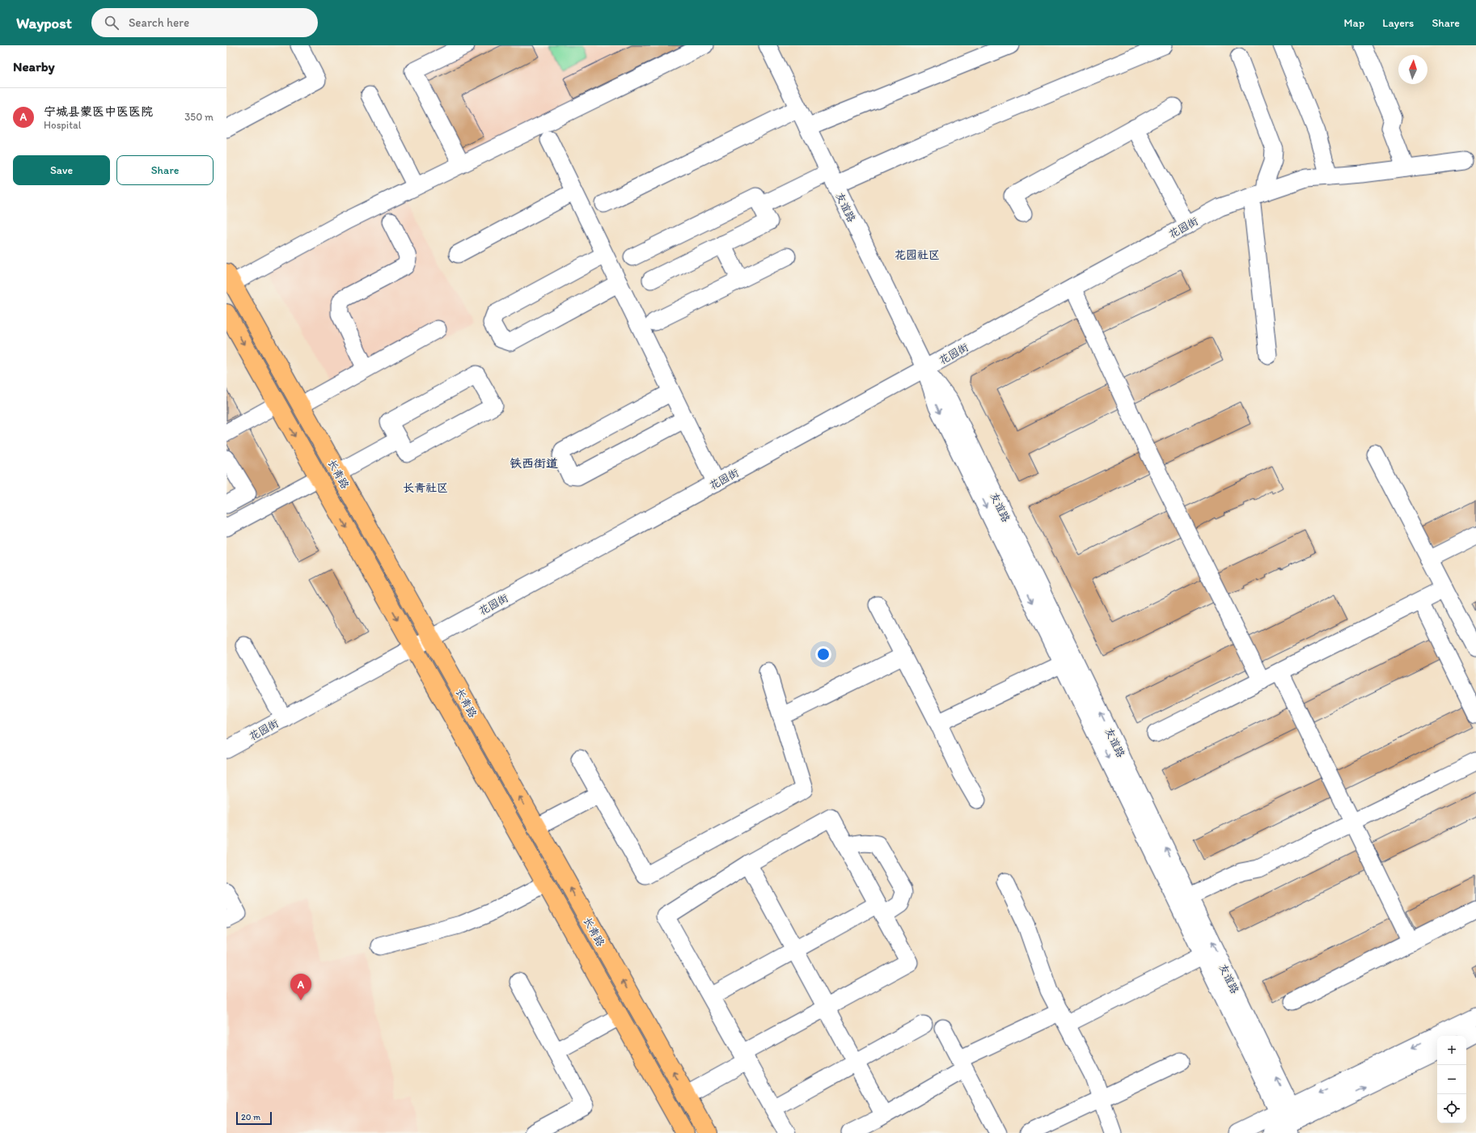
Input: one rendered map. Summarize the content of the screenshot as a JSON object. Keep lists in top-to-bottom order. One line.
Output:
{"streets":{"main road":["长青路"],"street":["友谊路","花园街"]},"crossings":[["友谊路","花园街"],["花园街","长青路"]],"districts":["花园社区","铁西街道","长青社区"],"scale_bar":"20 m","north":"top","page":{"header":"Waypost","search":"Search here","nav":["Map","Layers","Share"],"heading":"Nearby","list":[{"mark":"A","name":"宁城县蒙医中医医院","note":"Hospital","value":"350 m"}],"buttons":["Save","Share"],"pins":"A","map_buttons":["+","−"],"scale":"20 m"}}
